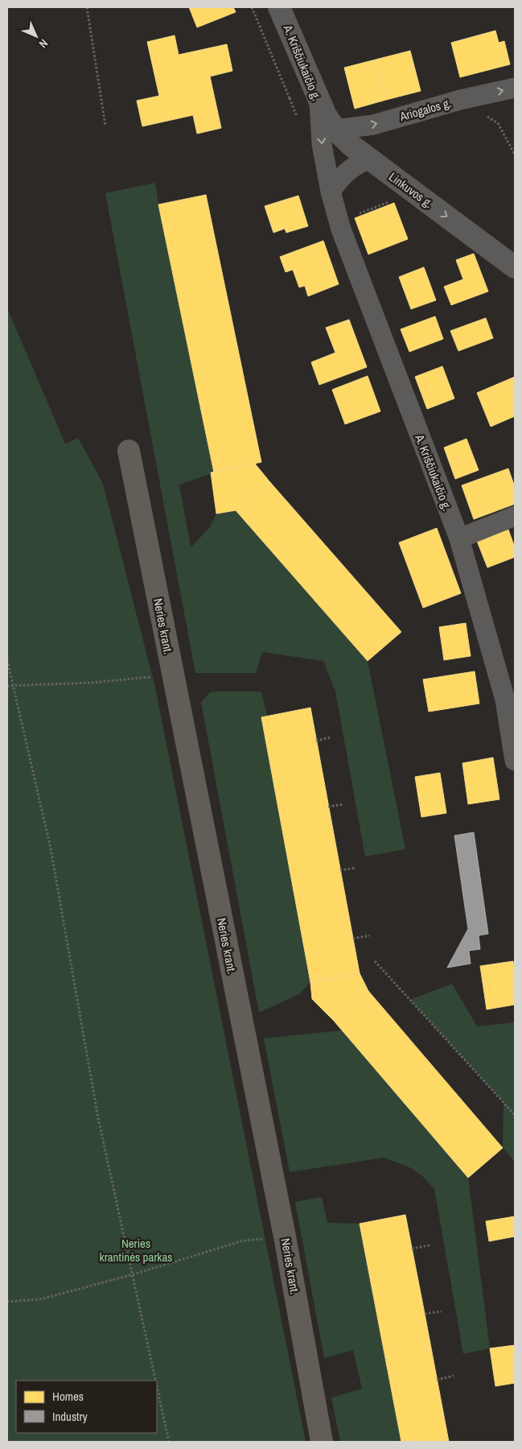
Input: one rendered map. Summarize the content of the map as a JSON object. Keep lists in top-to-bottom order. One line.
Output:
{"streets":{"main road":["Neries krant."],"street":["A. Kriščiukaičio g.","Ariogalos g.","Linkuvos g."]},"crossings":[["A. Kriščiukaičio g.","Linkuvos g."],["Ariogalos g.","Linkuvos g."]],"one_way":["Ariogalos g.","Linkuvos g."],"parks":["Neries krantinės parkas"],"legend":["Homes","Industry"],"north":"bottom right"}
